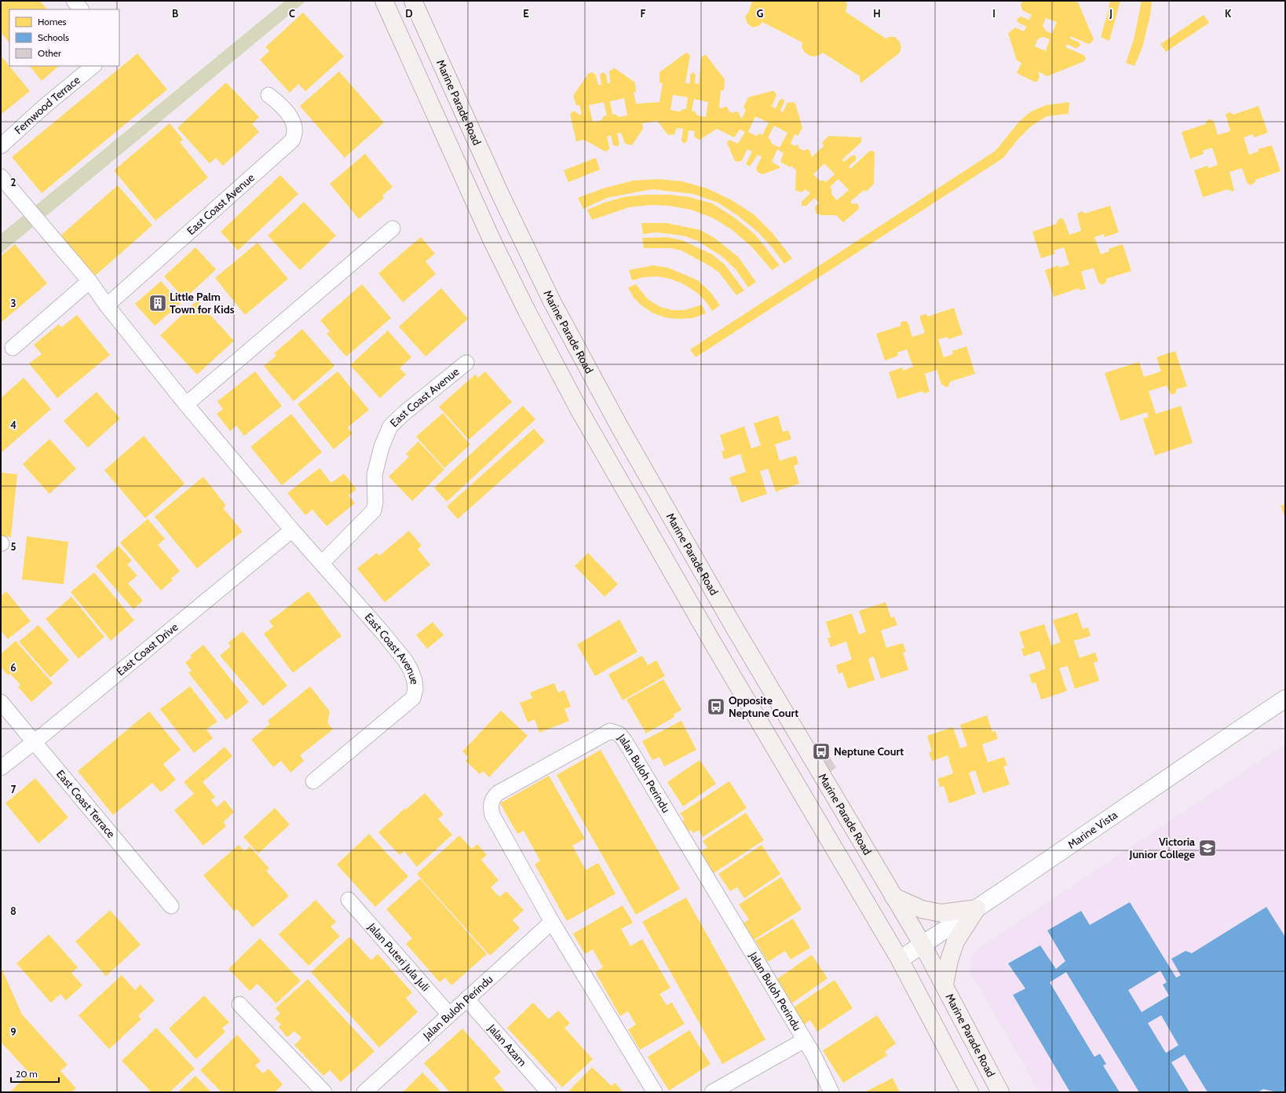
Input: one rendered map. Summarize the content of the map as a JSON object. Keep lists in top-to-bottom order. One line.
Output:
{"streets":{"main road":["Marine Parade Road"],"street":["Fernwood Terrace","East Coast Avenue","East Coast Drive","Jalan Buloh Perindu","East Coast Terrace","Marine Vista","Jalan Puteri Jula Juli","Jalan Azam"]},"crossings":[["Marine Parade Road","Marine Vista"],["East Coast Avenue","East Coast Drive"],["East Coast Drive","East Coast Terrace"],["Jalan Buloh Perindu","Jalan Puteri Jula Juli"],["Jalan Buloh Perindu","Jalan Azam"]],"places":{"building":["Little Palm Town for Kids"],"bus stop":["Opposite Neptune Court","Neptune Court"],"school or university":["Victoria Junior College"]},"legend":["Homes","Schools","Other"],"scale_bar":"20 m","grid":{"columns":["B","C","D","E","F","G","H","I","J","K"],"rows":["2","3","4","5","6","7","8","9"]}}
